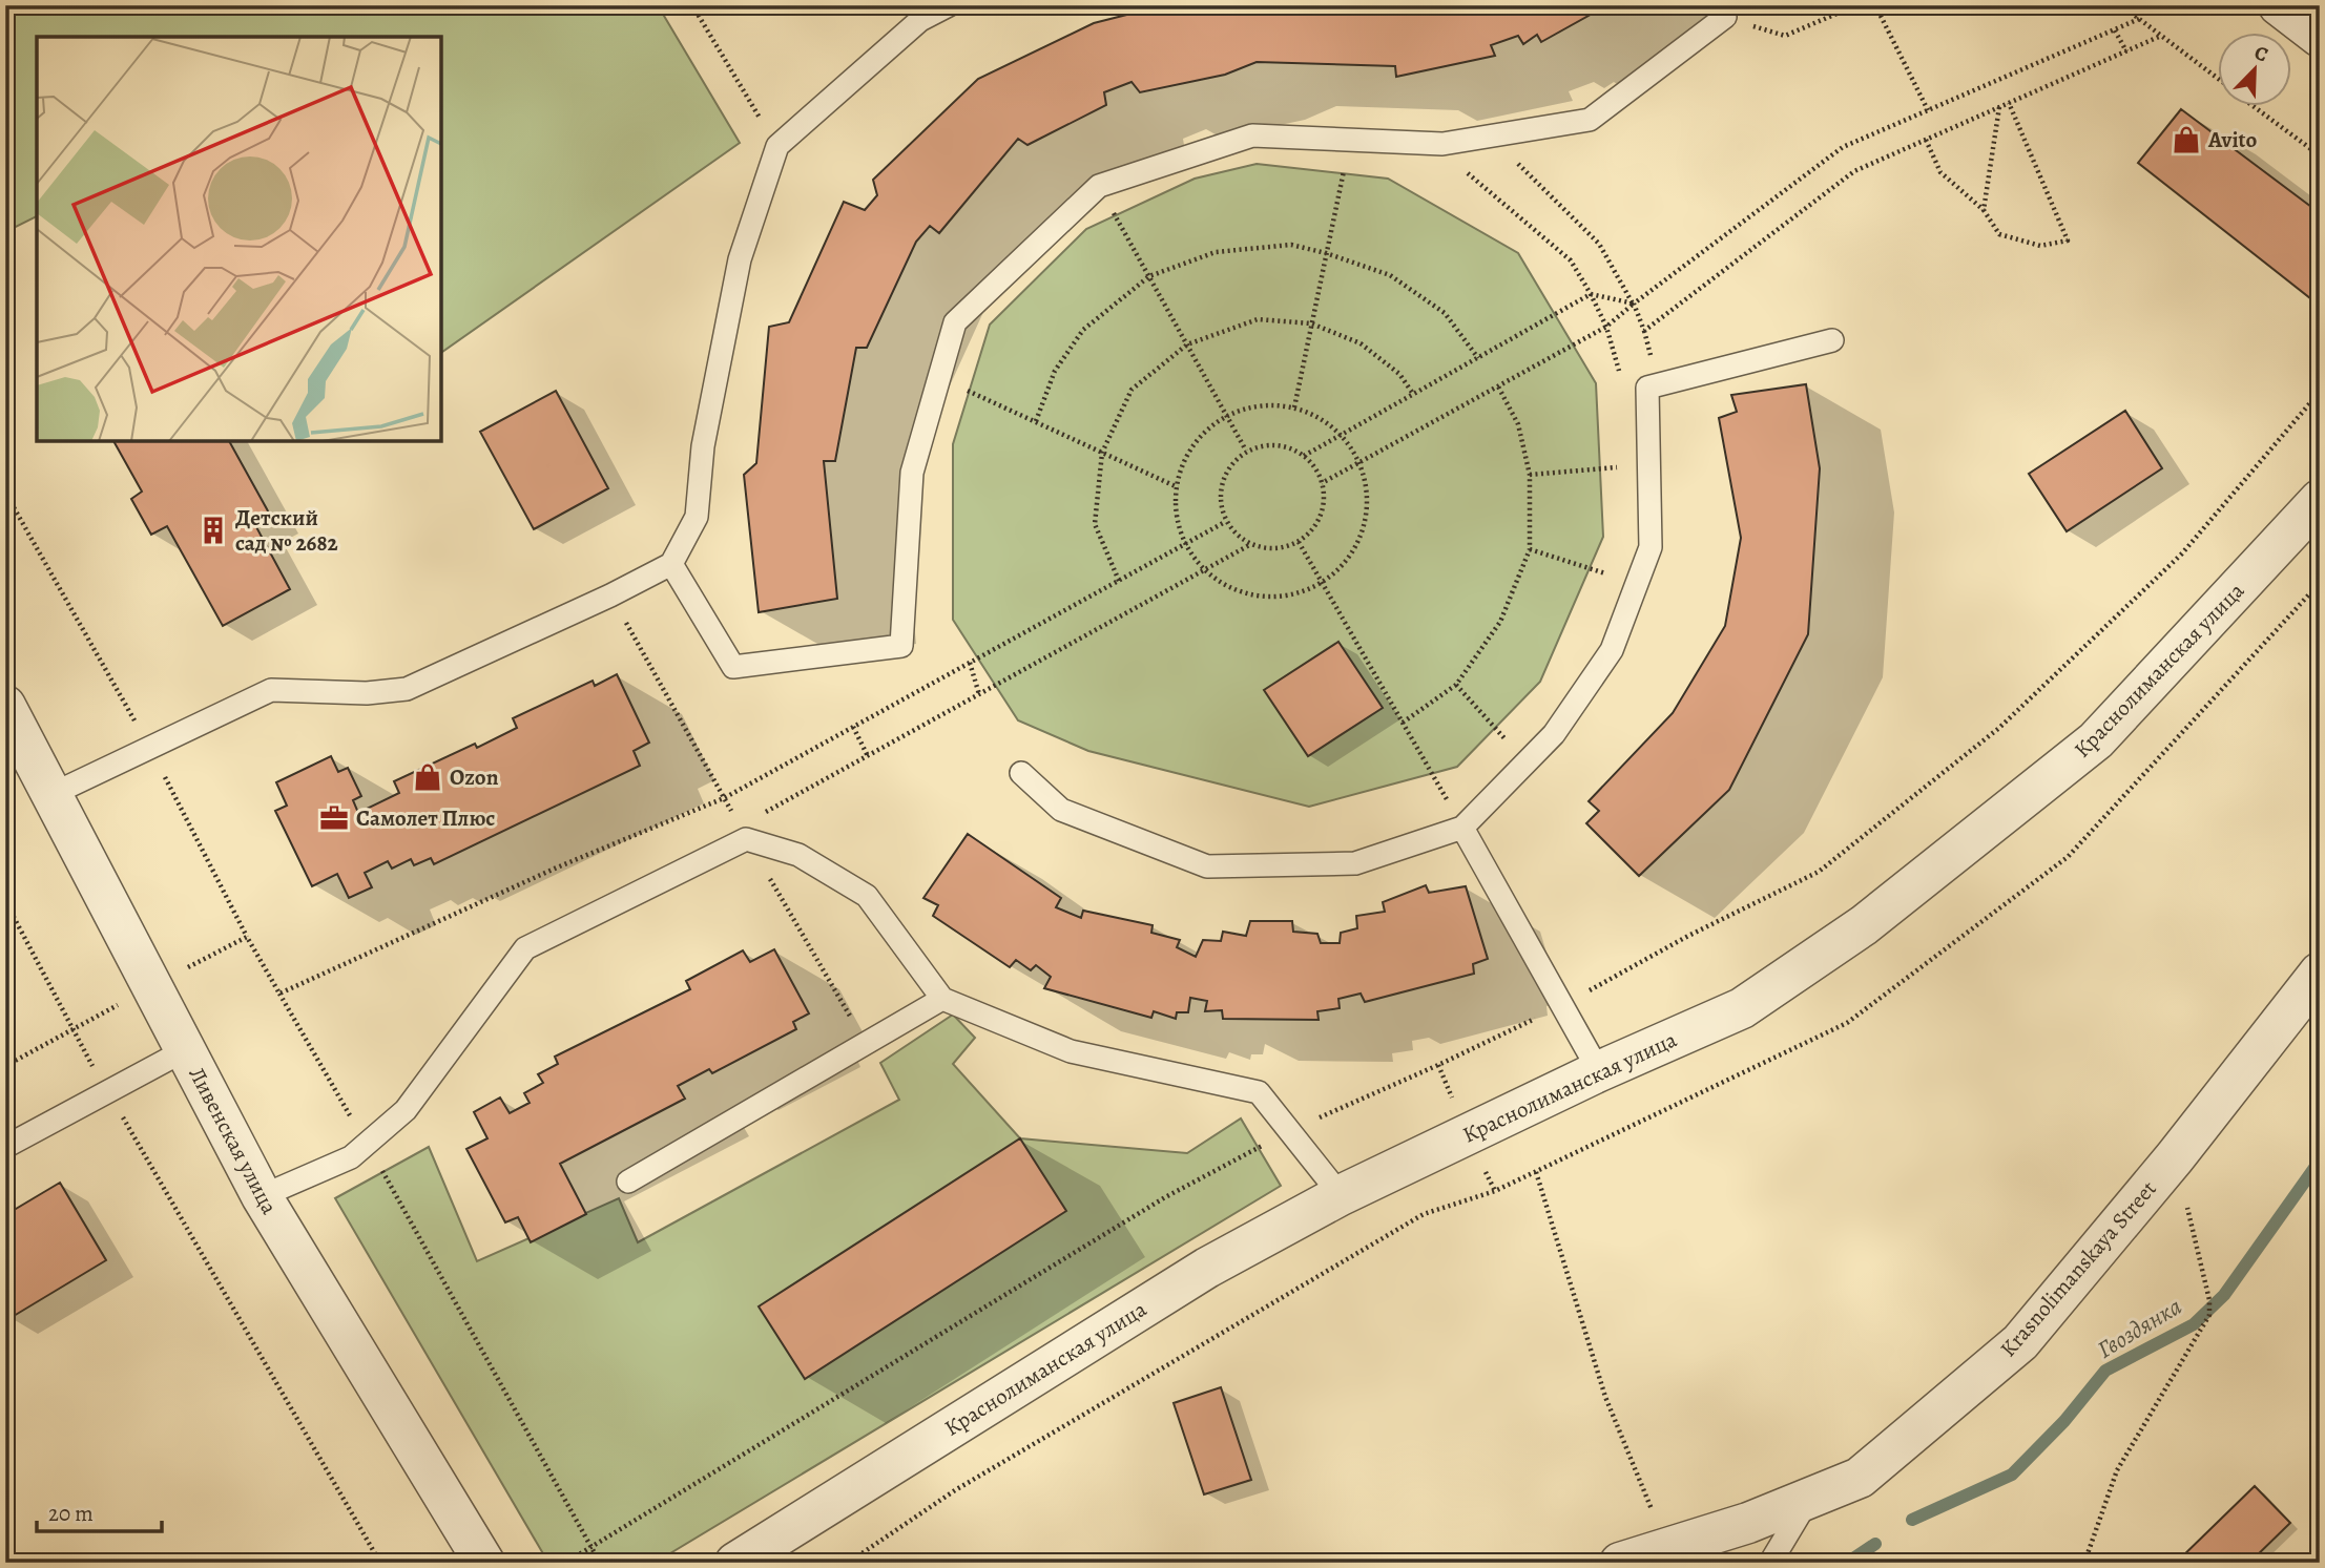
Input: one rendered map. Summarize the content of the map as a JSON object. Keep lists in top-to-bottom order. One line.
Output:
{"streets":{"street":["Краснолиманская улица","Ливенская улица","Krasnolimanskaya Street"]},"water":["Гвоздянка"],"places":{"shop":["Avito","Ozon"],"building":["Детский сад № 2682"],"office":["Самолет Плюс"]},"scale_bar":"20 m","north":"top right"}
